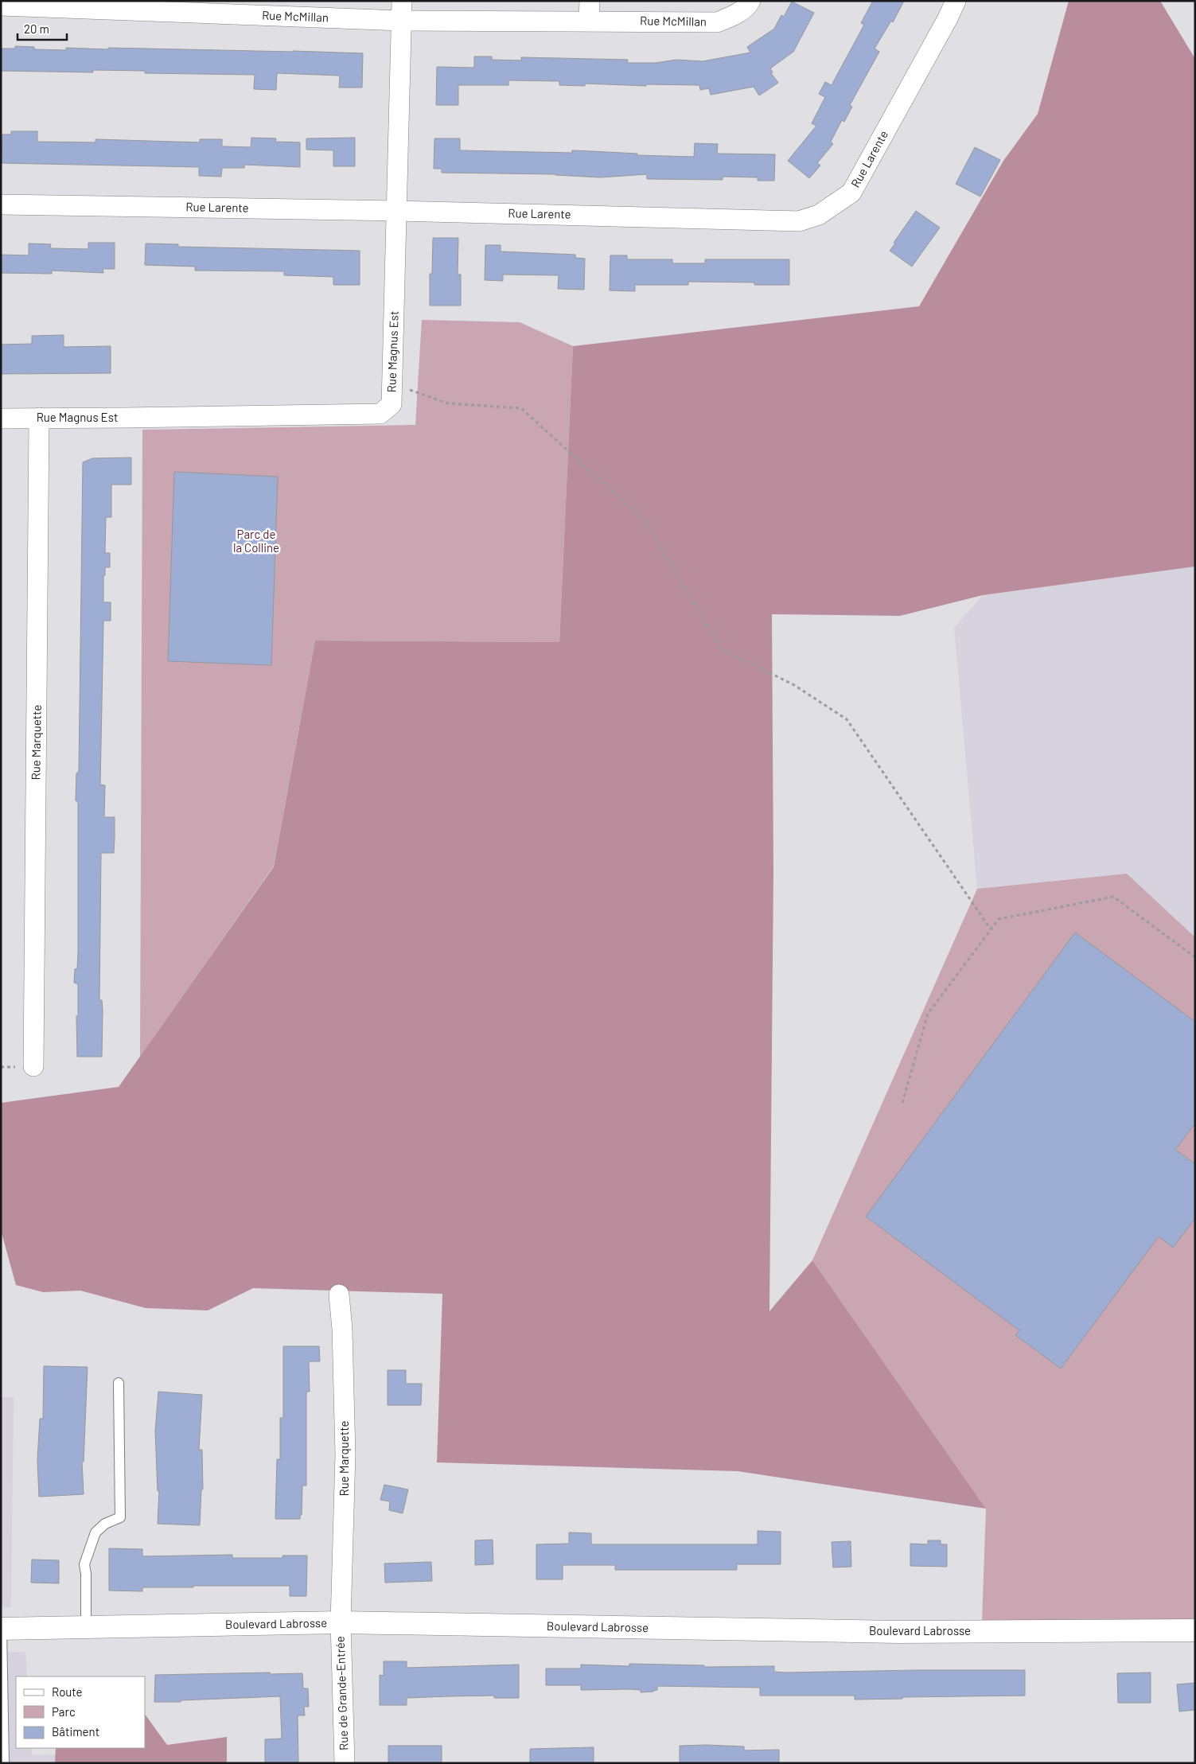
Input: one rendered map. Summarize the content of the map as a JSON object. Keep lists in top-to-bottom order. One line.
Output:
{"streets":{"main road":["Boulevard Labrosse"],"street":["Rue McMillan","Rue Larente","Rue Magnus Est","Rue Marquette","Rue de Grande-Entrée"]},"crossings":[["Rue McMillan","Rue Magnus Est"],["Rue Larente","Rue Magnus Est"],["Rue Magnus Est","Rue Marquette"],["Rue Marquette","Boulevard Labrosse"],["Rue Marquette","Rue de Grande-Entrée"],["Boulevard Labrosse","Rue de Grande-Entrée"]],"parks":["Parc de la Colline"],"legend":["Route","Parc","Bâtiment"],"scale_bar":"20 m"}
